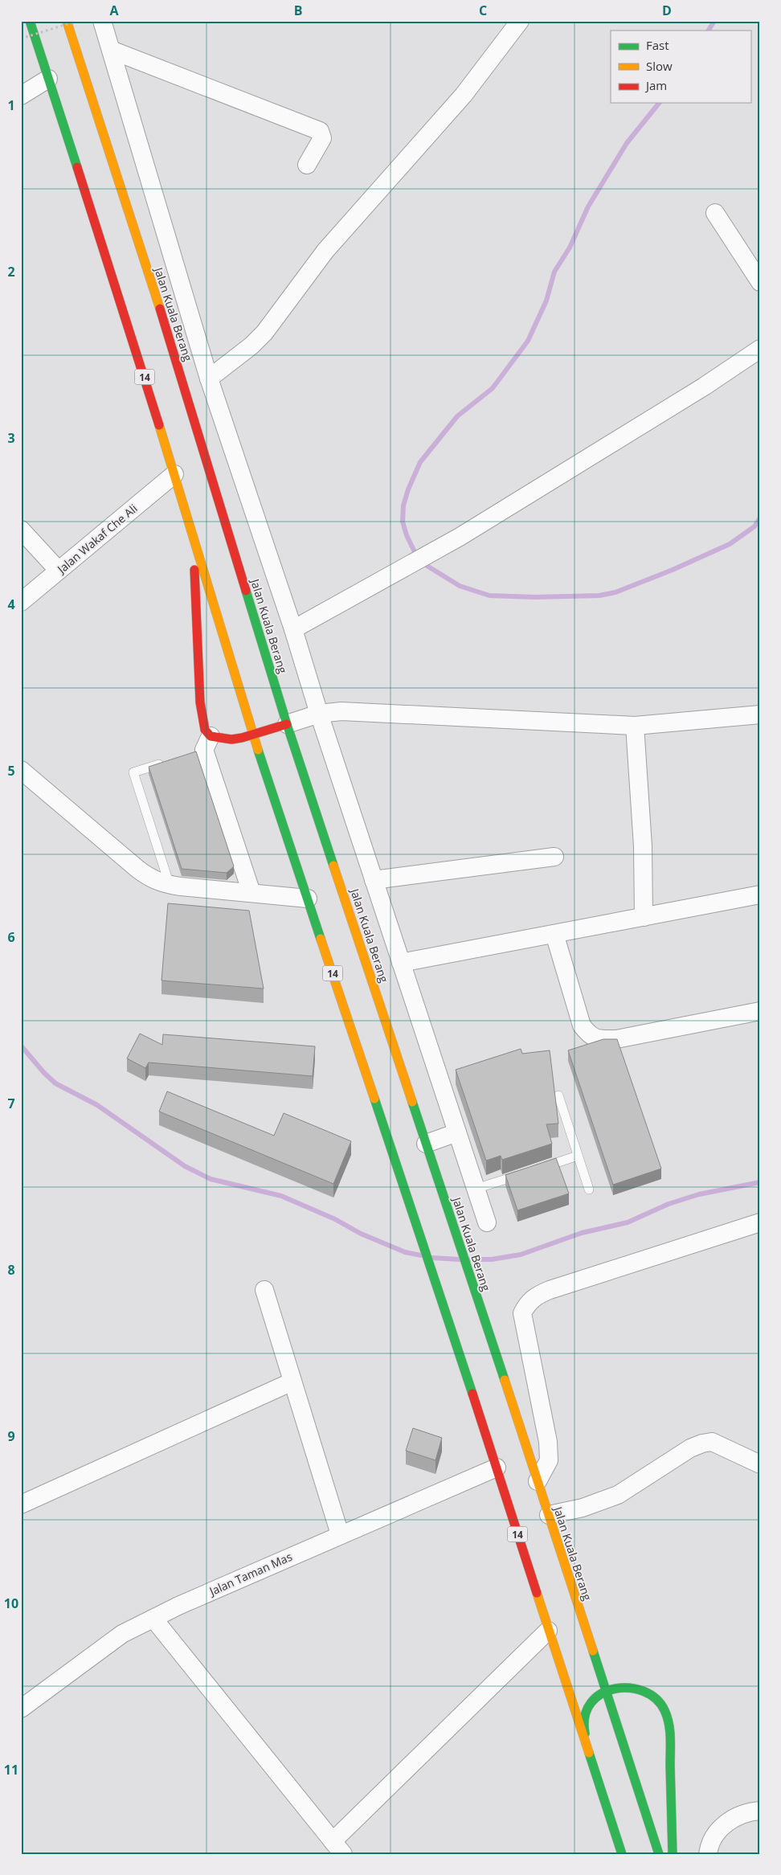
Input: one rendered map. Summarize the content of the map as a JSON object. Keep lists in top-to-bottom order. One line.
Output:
{"streets":{"highway":["Jalan Kuala Berang","14"],"street":["Jalan Wakaf Che Ali","Jalan Taman Mas"]},"crossings":[["14","Jalan Wakaf Che Ali"],["14","Jalan Taman Mas"]],"legend":["Fast","Slow","Jam"],"grid":{"columns":["A","B","C","D"],"rows":["1","2","3","4","5","6","7","8","9","10","11"]}}
